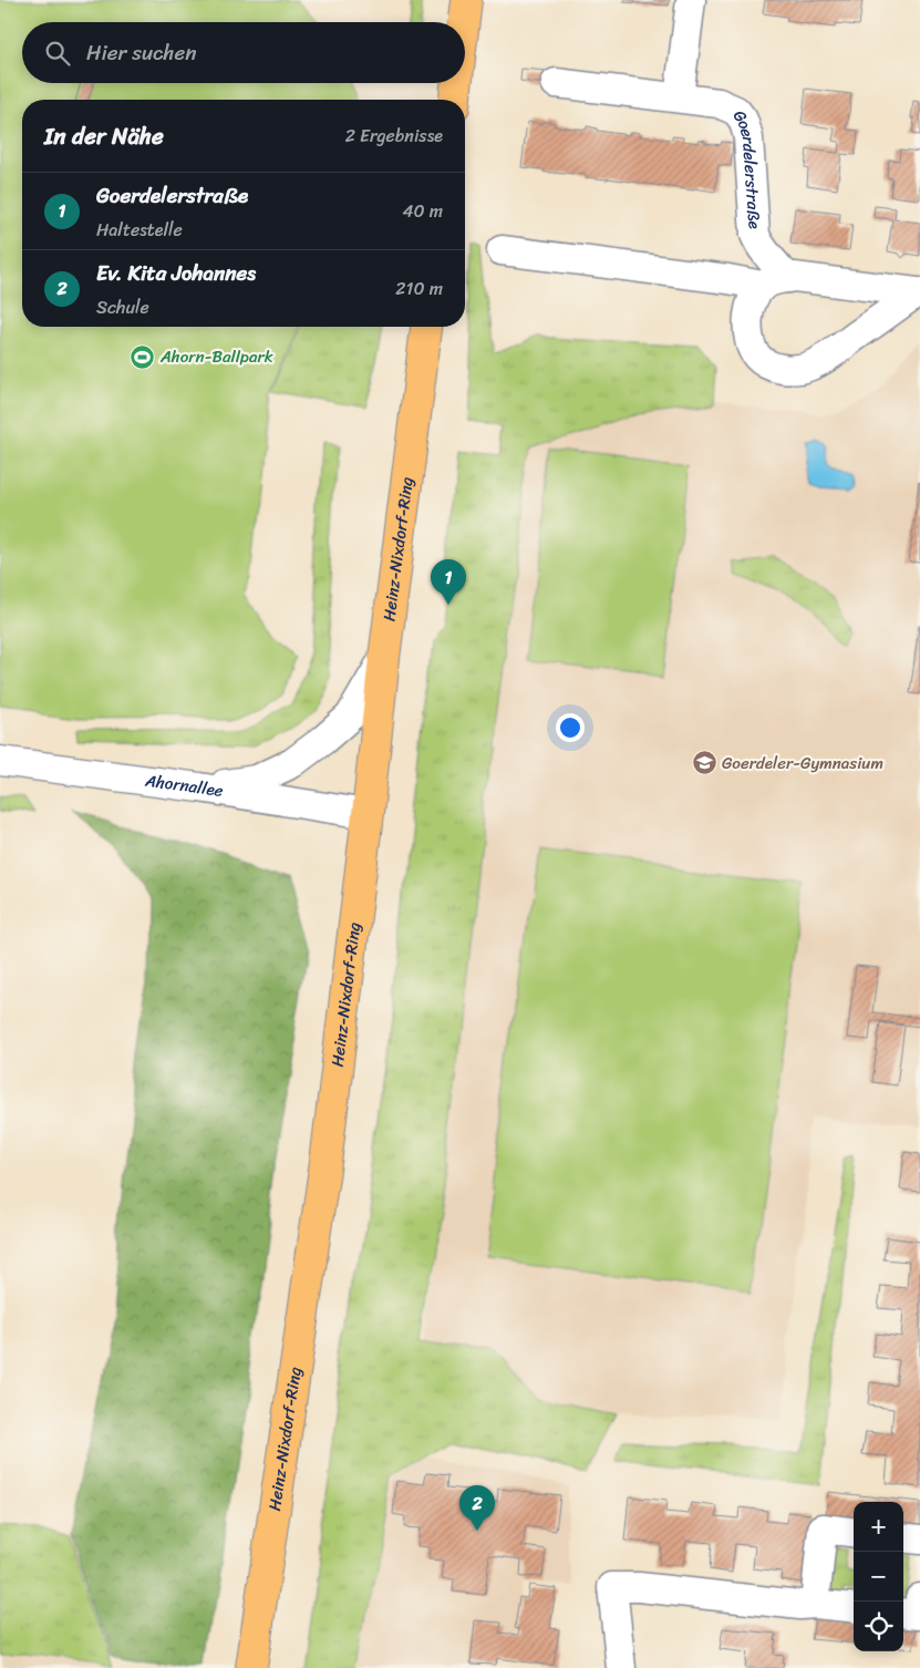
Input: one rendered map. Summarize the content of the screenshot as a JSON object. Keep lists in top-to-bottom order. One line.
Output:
{"streets":{"main road":["Heinz-Nixdorf-Ring"],"street":["Goerdelerstraße","Ahornallee"]},"crossings":[["Heinz-Nixdorf-Ring","Ahornallee"]],"places":{"sports":["Ahorn-Ballpark"],"school or university":["Goerdeler-Gymnasium"]},"page":{"search":"Hier suchen","heading":["In der Nähe","2 Ergebnisse"],"list":[{"mark":"1","name":"Goerdelerstraße","note":"Haltestelle","value":"40 m"},{"mark":"2","name":"Ev. Kita Johannes","note":"Schule","value":"210 m"}],"pins":["1","2"],"map_buttons":["+","−"]}}
